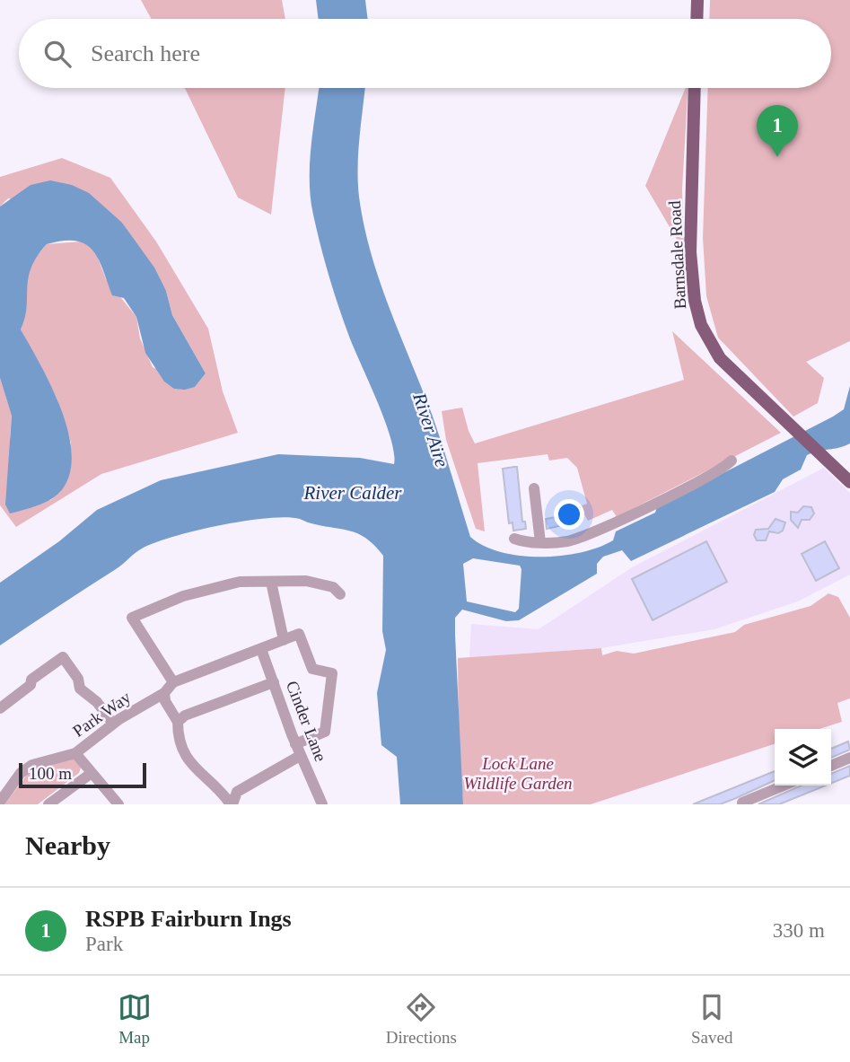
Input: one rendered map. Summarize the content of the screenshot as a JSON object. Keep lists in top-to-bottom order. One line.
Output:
{"streets":{"main road":["Barnsdale Road"],"street":["Park Way","Cinder Lane"]},"crossings":[["Park Way","Cinder Lane"]],"water":["River Aire","River Calder"],"parks":["Lock Lane Wildlife Garden"],"scale_bar":"100 m","page":{"search":"Search here","pins":"1","scale":"100 m","heading":"Nearby","list":[{"mark":"1","name":"RSPB Fairburn Ings","note":"Park","value":"330 m"}],"nav":["Map","Directions","Saved"]}}
